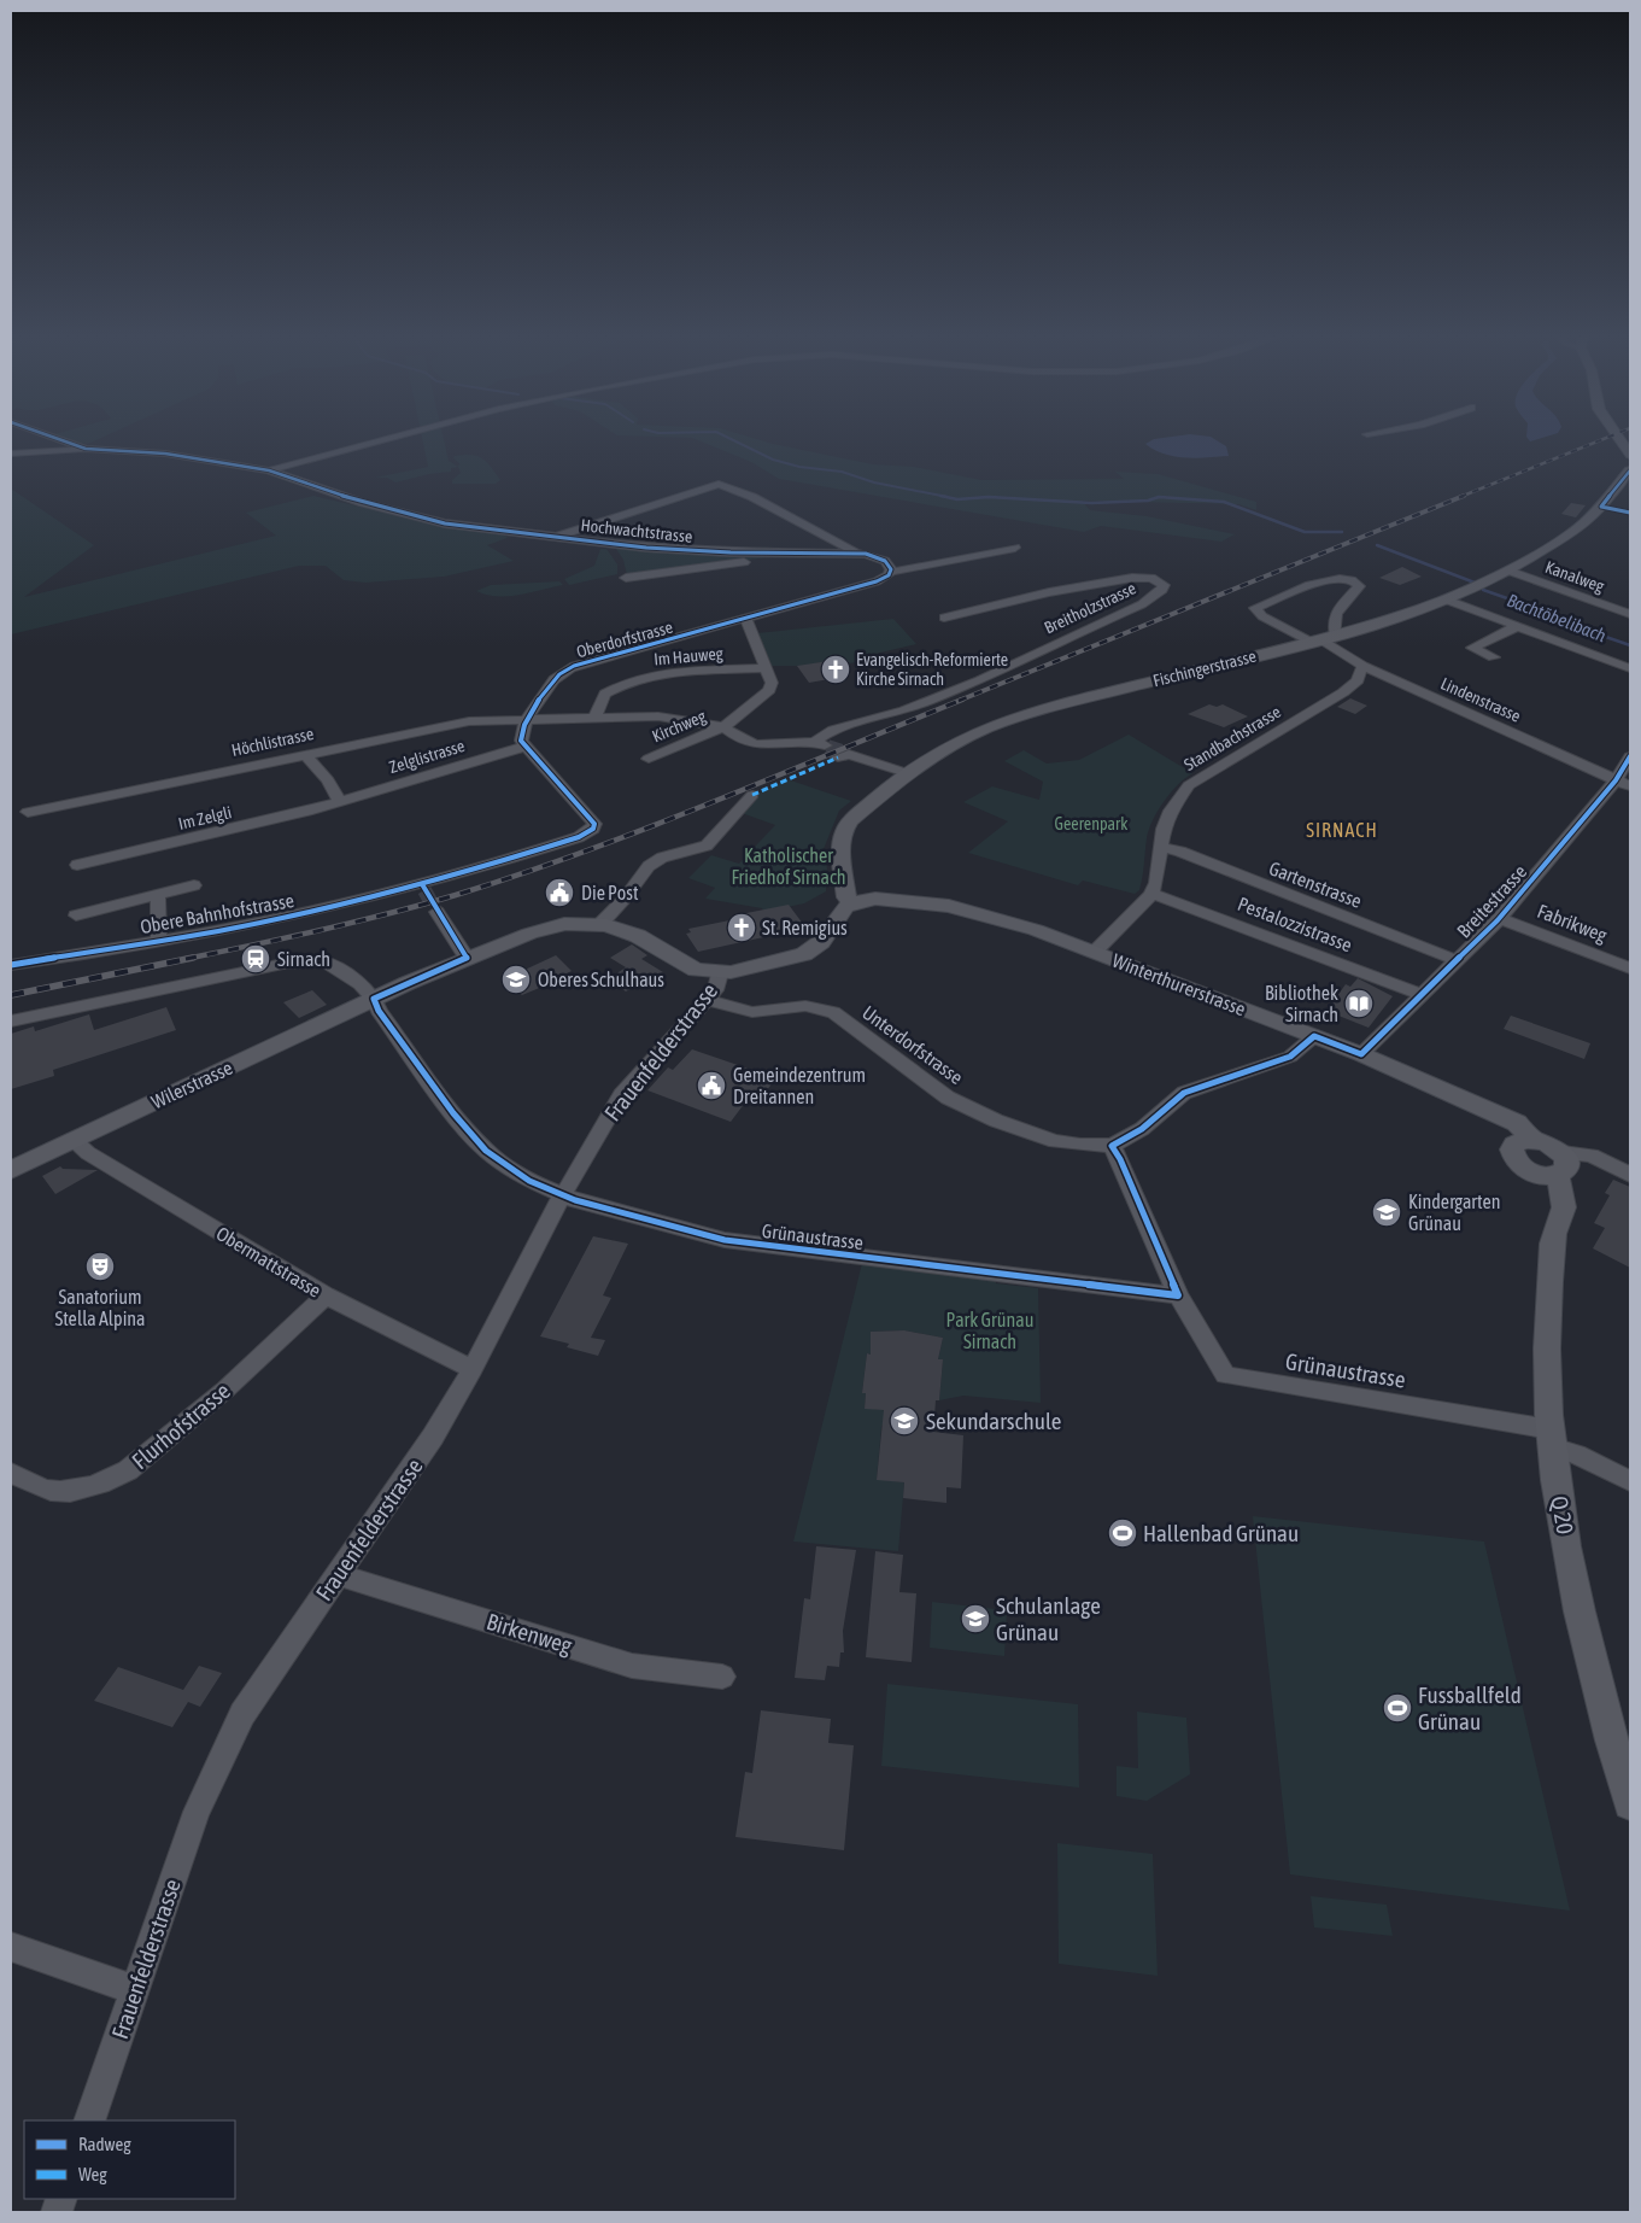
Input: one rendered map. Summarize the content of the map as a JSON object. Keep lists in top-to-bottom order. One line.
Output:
{"streets":{"main road":["Fischingerstrasse","Winterthurerstrasse","Wilerstrasse","Q 20"],"street":["Hochwachtstrasse","Kanalweg","Breitholzstrasse","Oberdorfstrasse","Im Hauweg","Lindenstrasse","Kirchweg","Standbachstrasse","Höchlistrasse","Zelglistrasse","Im Zelgli","Gartenstrasse","Breitestrasse","Obere Bahnhofstrasse","Fabrikweg","Pestalozzistrasse","Unterdorfstrasse","Frauenfelderstrasse","Grünaustrasse","Obermattstrasse","Flurhofstrasse","Birkenweg"]},"crossings":[["Kanalweg","Fischingerstrasse"],["Breitholzstrasse","Kirchweg"],["Oberdorfstrasse","Höchlistrasse"],["Fischingerstrasse","Lindenstrasse"],["Fischingerstrasse","Winterthurerstrasse"],["Lindenstrasse","Standbachstrasse"],["Lindenstrasse","Breitestrasse"],["Standbachstrasse","Gartenstrasse"],["Standbachstrasse","Pestalozzistrasse"],["Standbachstrasse","Winterthurerstrasse"],["Zelglistrasse","Im Zelgli"],["Zelglistrasse","Obere Bahnhofstrasse"],["Gartenstrasse","Breitestrasse"],["Breitestrasse","Fabrikweg"],["Breitestrasse","Pestalozzistrasse"],["Breitestrasse","Winterthurerstrasse"],["Unterdorfstrasse","Frauenfelderstrasse"],["Unterdorfstrasse","Grünaustrasse"],["Frauenfelderstrasse","Grünaustrasse"],["Frauenfelderstrasse","Obermattstrasse"],["Frauenfelderstrasse","Birkenweg"],["Wilerstrasse","Grünaustrasse"],["Wilerstrasse","Obermattstrasse"],["Grünaustrasse","Q 20"],["Obermattstrasse","Flurhofstrasse"]],"districts":["SIRNACH"],"water":["Bachtöbelibach"],"parks":["Geerenpark","Katholischer Friedhof Sirnach","Park Grünau Sirnach"],"places":{"church":["Evangelisch-Reformierte Kirche Sirnach","St. Remigius"],"public building":["Die Post","Gemeindezentrum Dreitannen"],"station":["Sirnach"],"school or university":["Oberes Schulhaus","Kindergarten Grünau","Sekundarschule","Schulanlage Grünau"],"library":["Bibliothek Sirnach"],"theatre":["Sanatorium Stella Alpina"],"sports":["Hallenbad Grünau","Fussballfeld Grünau"]},"legend":["Radweg","Weg"]}
